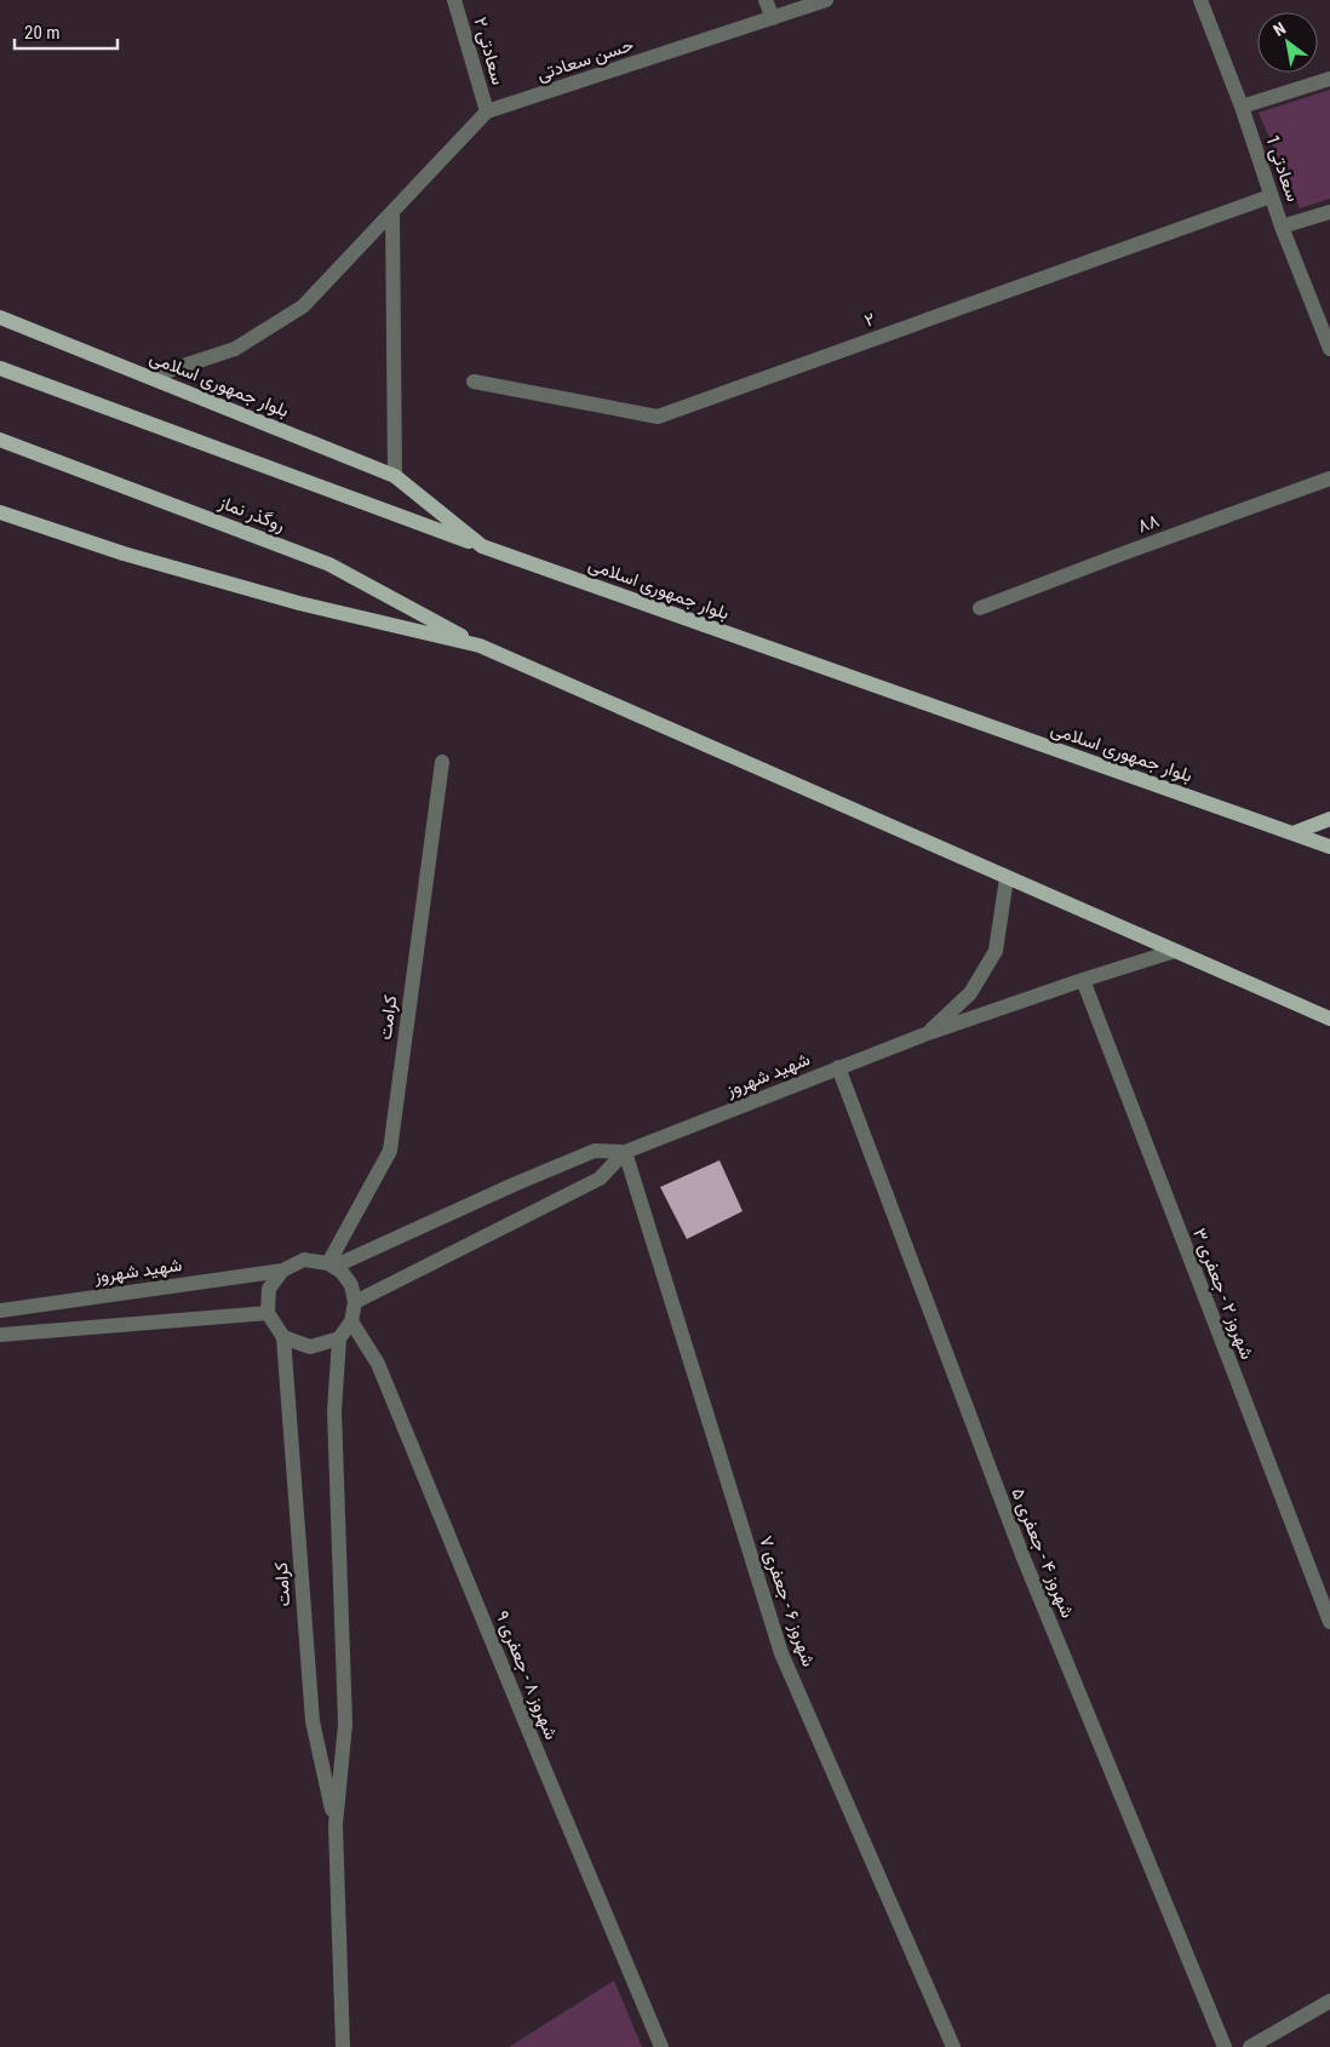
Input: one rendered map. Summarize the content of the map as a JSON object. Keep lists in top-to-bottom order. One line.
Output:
{"streets":{"main road":["بلوار جمهوری اسلامی","روگذر نماز"],"street":["سعادتی ۲","حسن سعادتی","سعادتی 1","۲","۸۸","کرامت","شهید شهروز","شهروز ۲ - جعفری ۳","شهروز ۴ - جعفری ۵","شهروز ۶ - جعفری ۷","شهروز ۸ - جعفری ۹"]},"crossings":[["سعادتی ۲","حسن سعادتی"],["حسن سعادتی","بلوار جمهوری اسلامی"],["سعادتی 1","۲"],["کرامت","شهید شهروز"],["کرامت","شهروز ۸ - جعفری ۹"],["شهید شهروز","شهروز ۲ - جعفری ۳"],["شهید شهروز","شهروز ۴ - جعفری ۵"],["شهید شهروز","شهروز ۶ - جعفری ۷"],["شهید شهروز","شهروز ۸ - جعفری ۹"]],"scale_bar":"20 m","north":"top left"}
